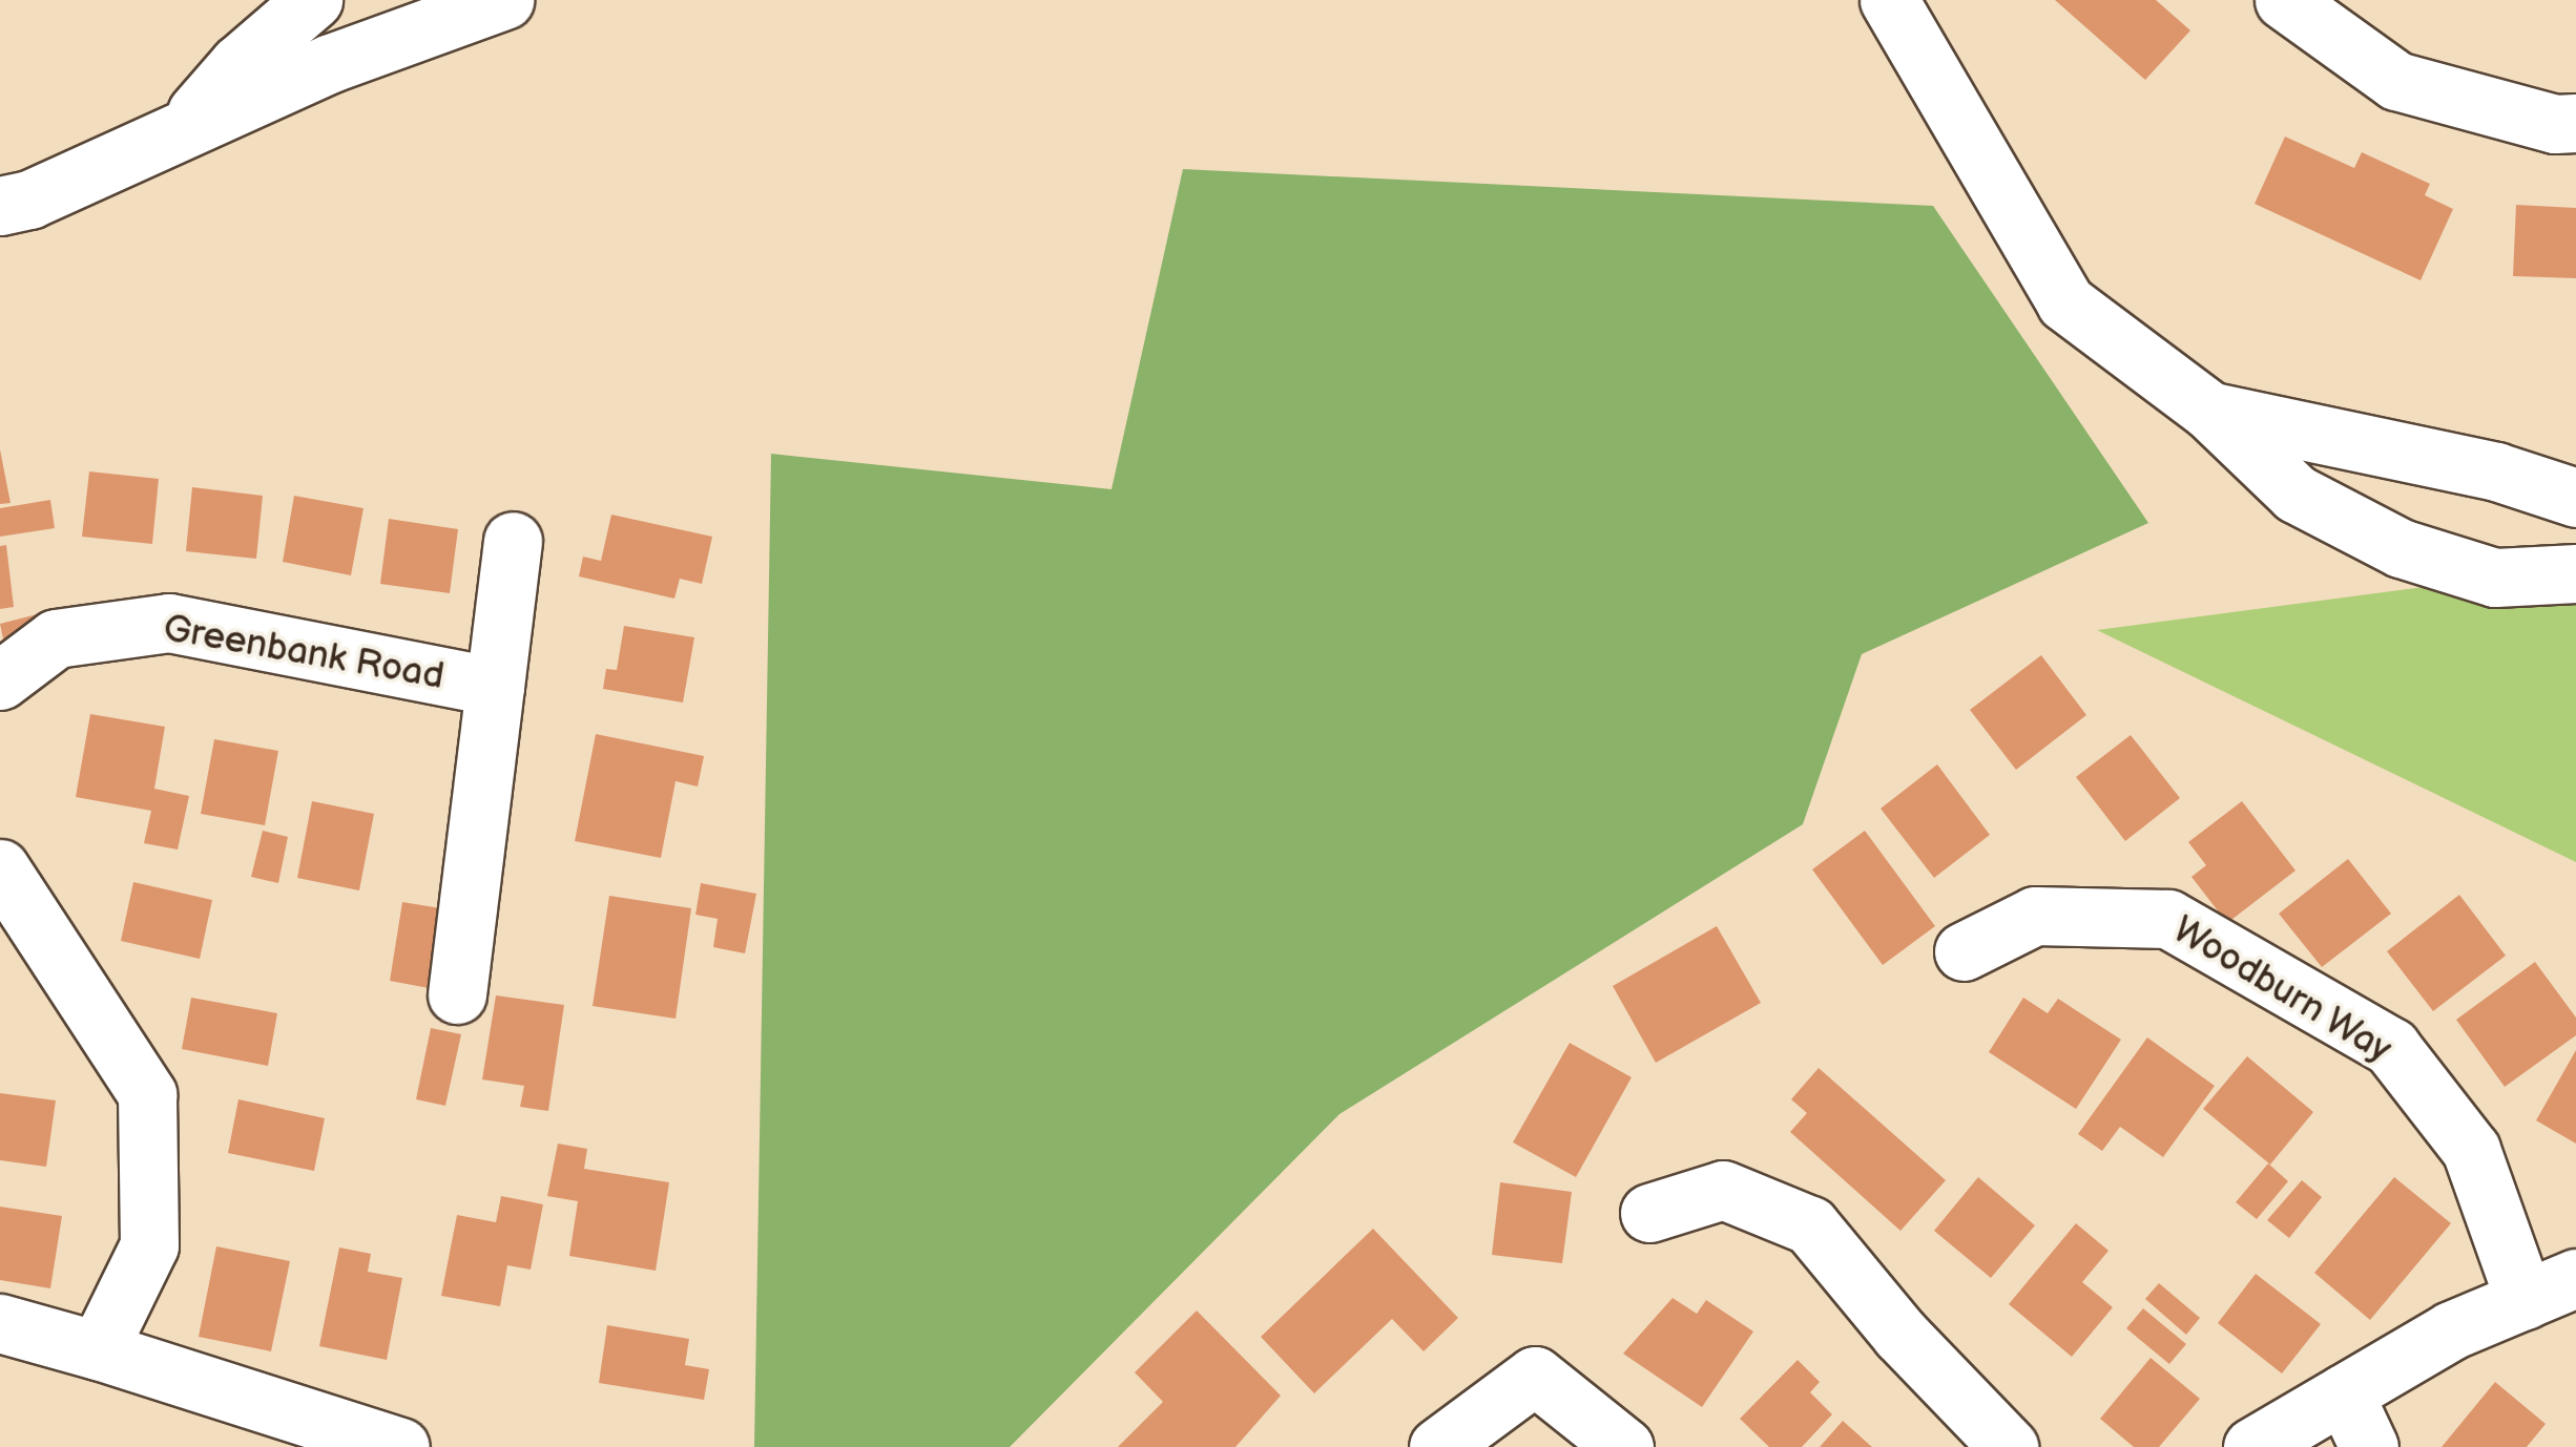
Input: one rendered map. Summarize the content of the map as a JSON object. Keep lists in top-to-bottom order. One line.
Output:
{"streets":{"street":["Greenbank Road","Woodburn Way"]}}
